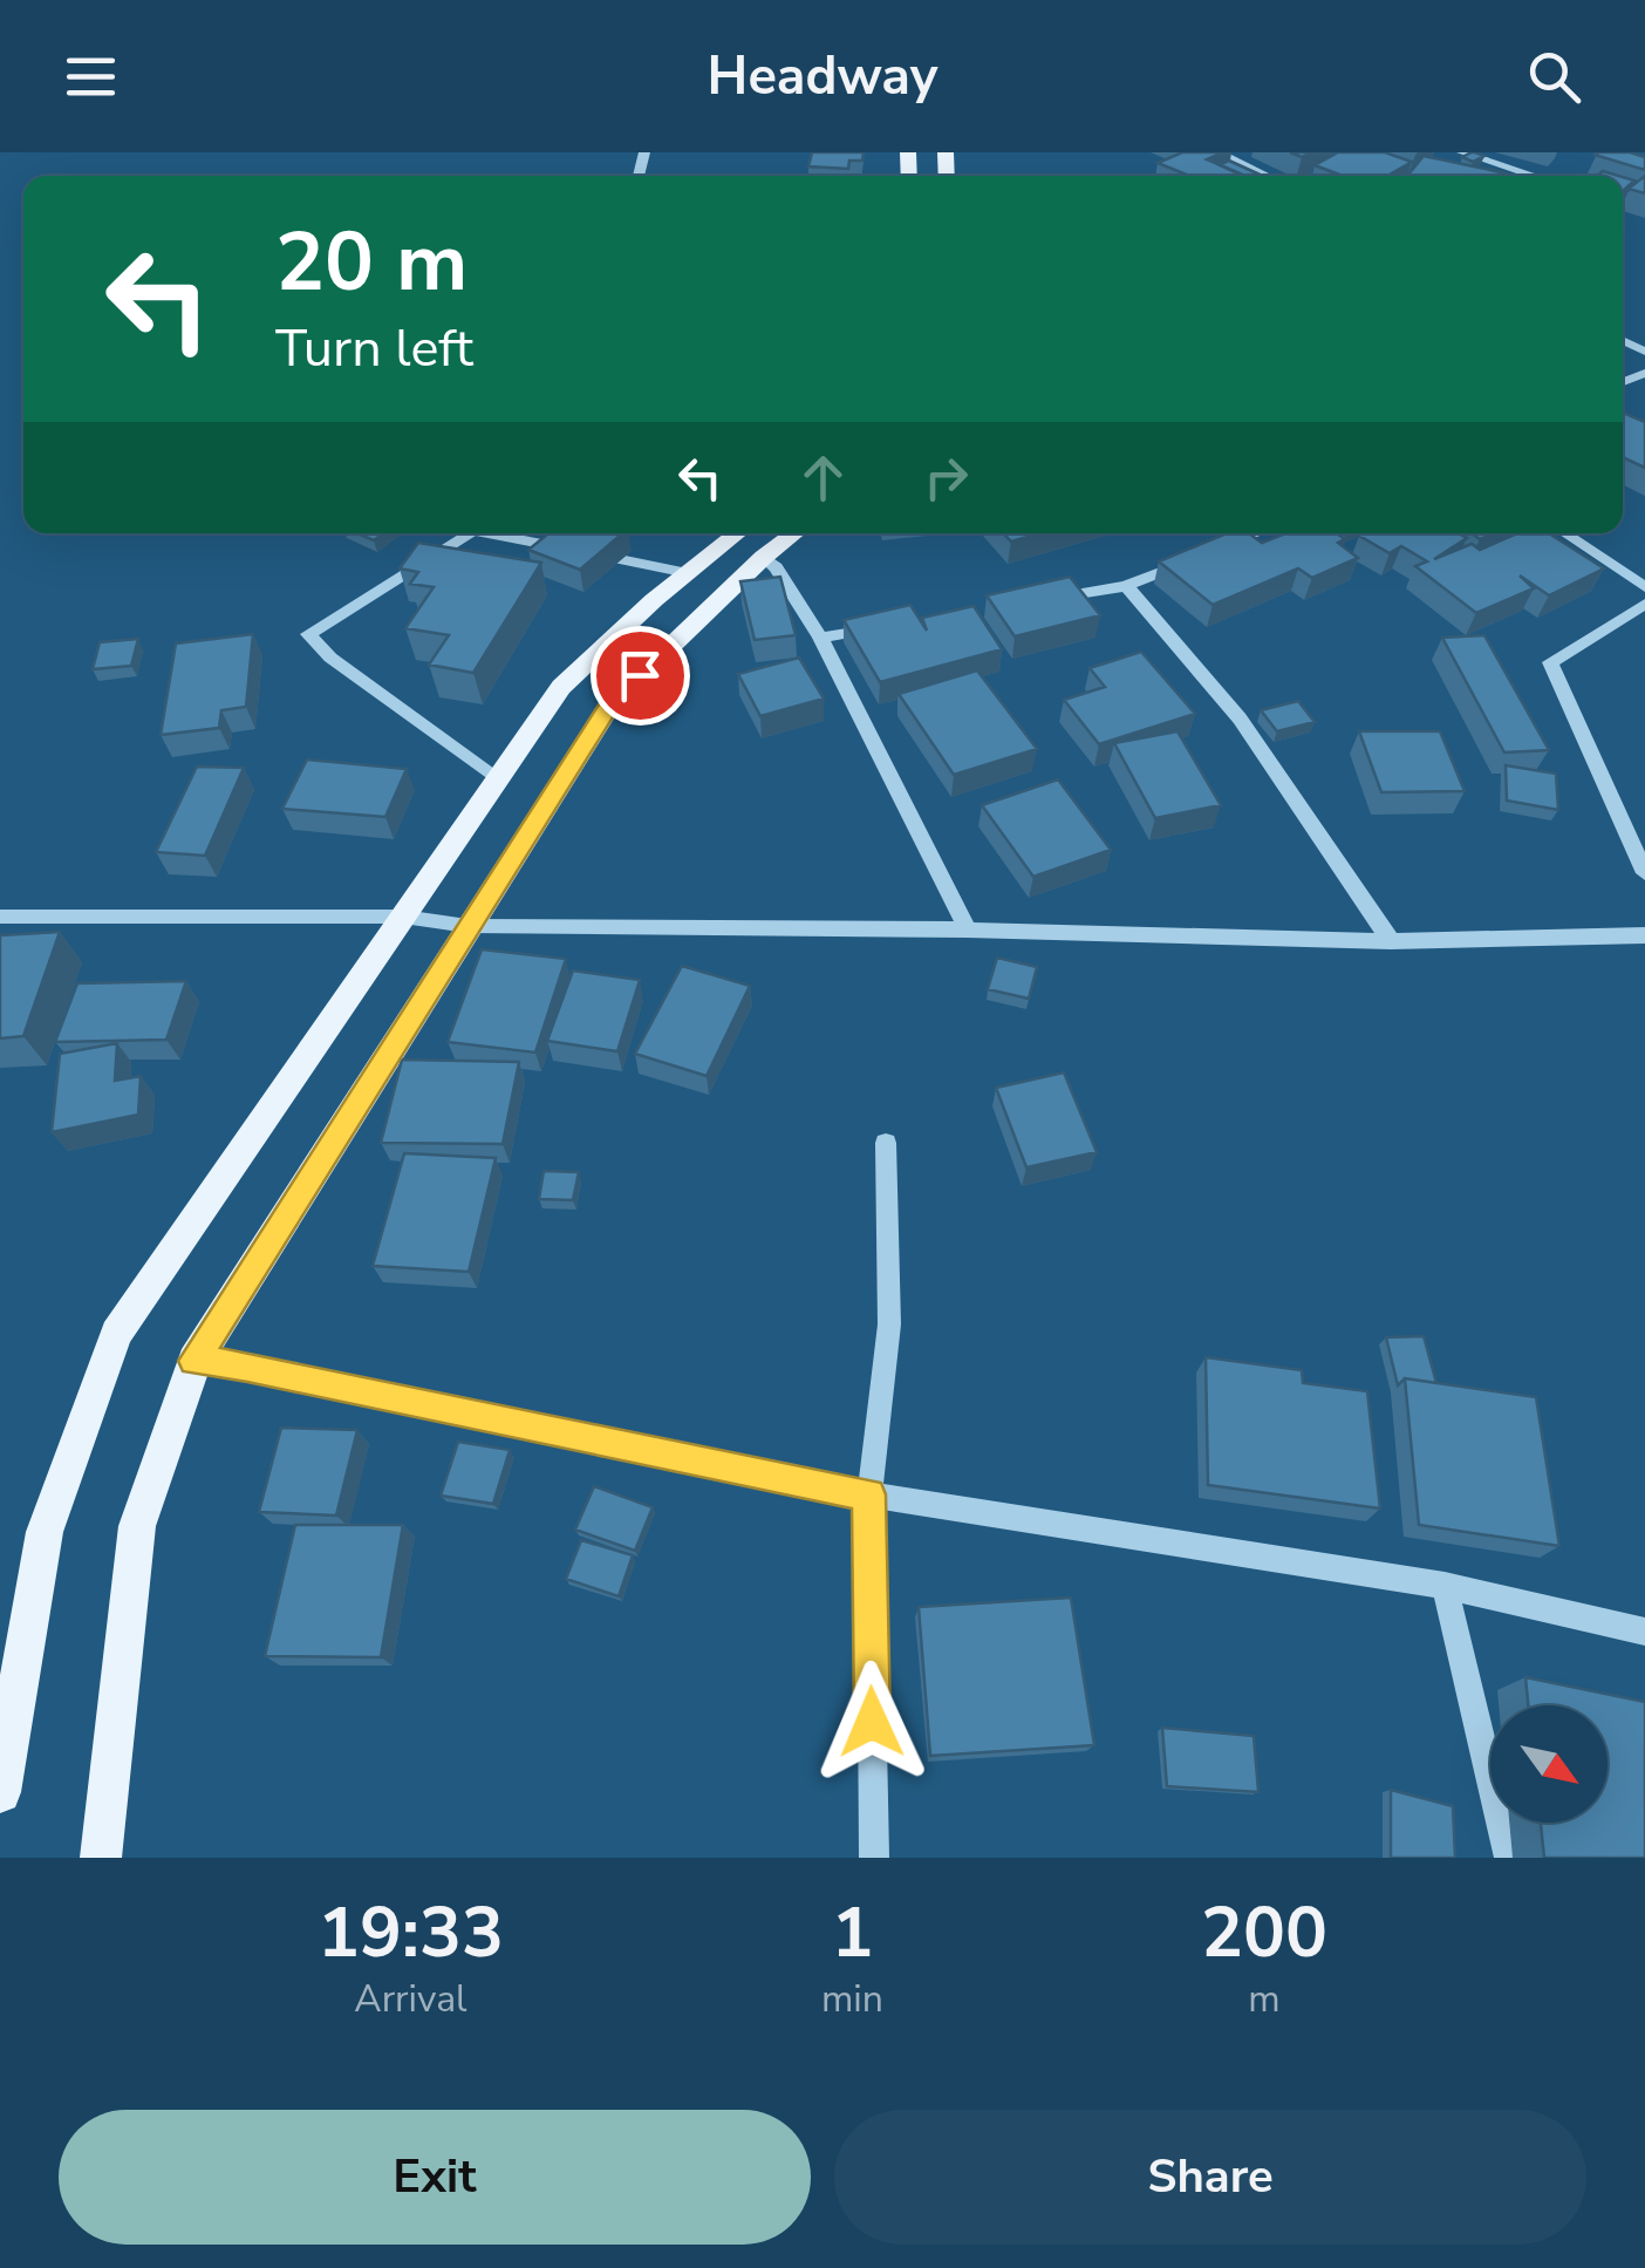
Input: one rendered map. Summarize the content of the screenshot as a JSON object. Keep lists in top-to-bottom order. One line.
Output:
{"north":"bottom right","page":{"header":"Headway","turn":["20 m","Turn left"],"eta":["19:33","Arrival","1","min","200","m"],"buttons":["Exit","Share"]}}
